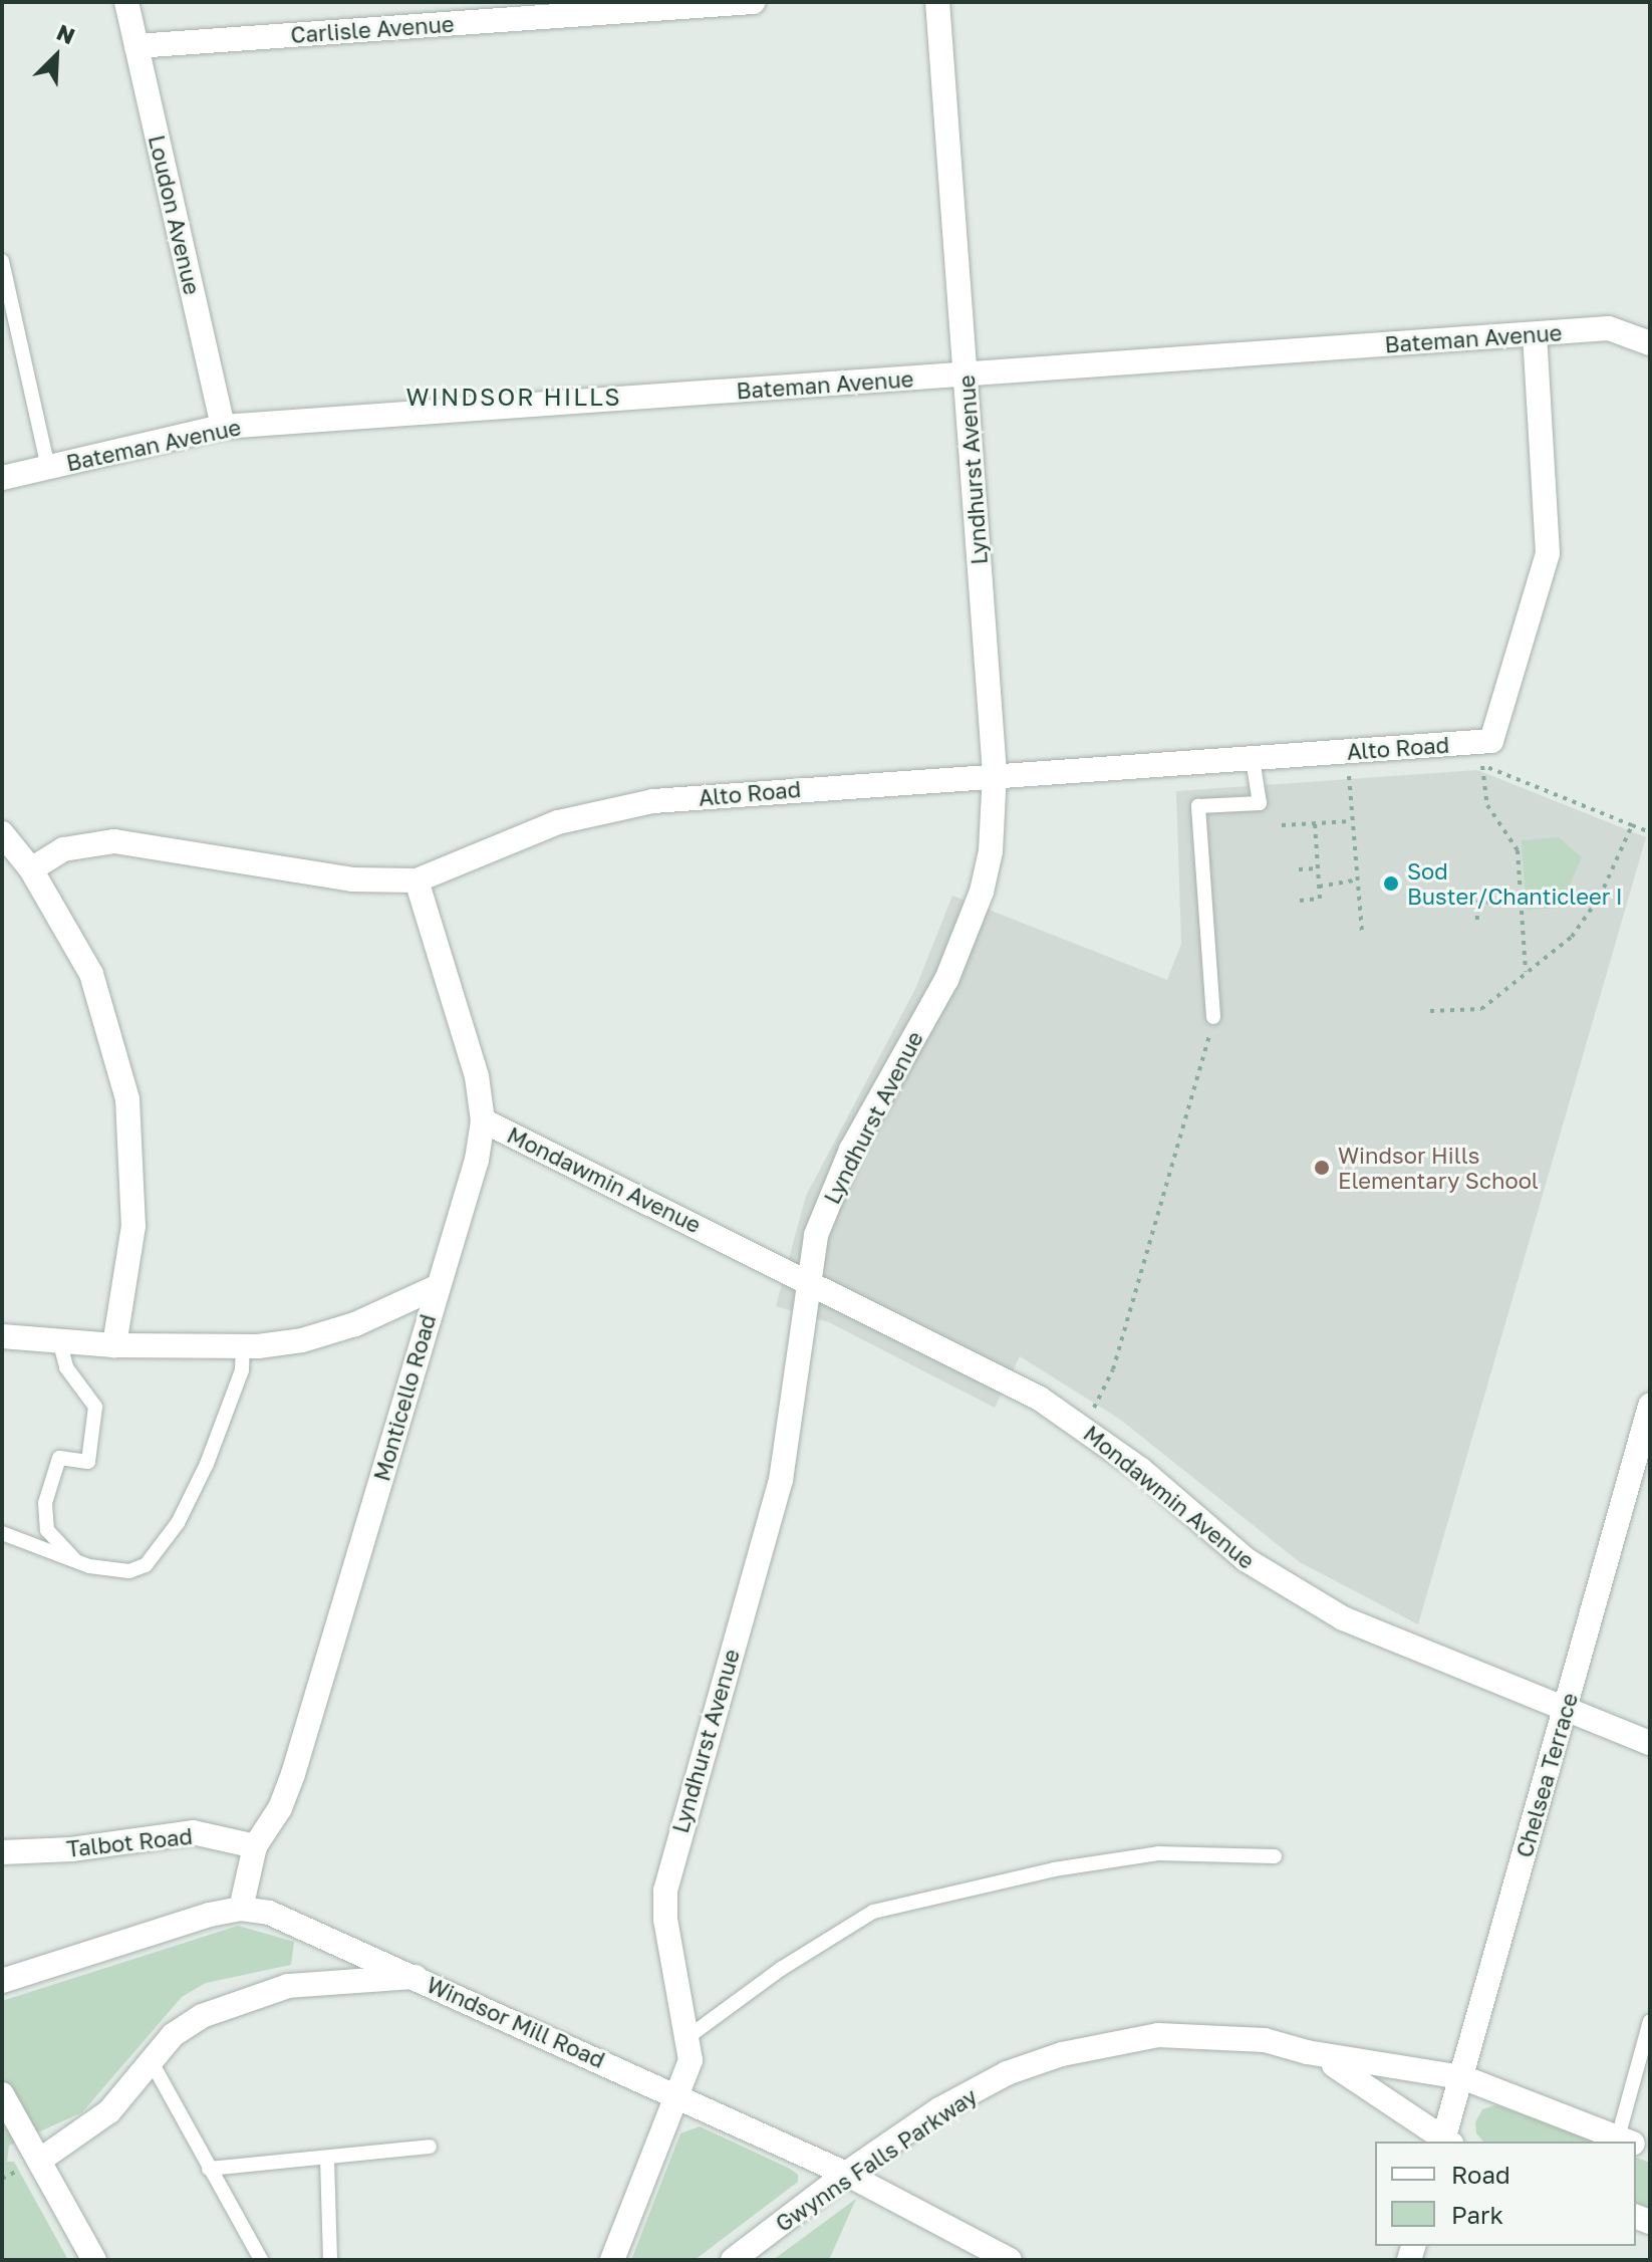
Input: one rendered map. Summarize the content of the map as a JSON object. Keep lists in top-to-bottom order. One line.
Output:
{"streets":{"street":["Carlisle Avenue","Loudon Avenue","Bateman Avenue","Lyndhurst Avenue","Alto Road","Mondawmin Avenue","Monticello Road","Chelsea Terrace","Talbot Road","Windsor Mill Road","Gwynns Falls Parkway"]},"crossings":[["Carlisle Avenue","Loudon Avenue"],["Loudon Avenue","Bateman Avenue"],["Bateman Avenue","Lyndhurst Avenue"],["Bateman Avenue","Alto Road"],["Lyndhurst Avenue","Alto Road"],["Lyndhurst Avenue","Mondawmin Avenue"],["Lyndhurst Avenue","Windsor Mill Road"],["Alto Road","Monticello Road"],["Mondawmin Avenue","Monticello Road"],["Mondawmin Avenue","Chelsea Terrace"],["Monticello Road","Talbot Road"],["Monticello Road","Windsor Mill Road"],["Chelsea Terrace","Gwynns Falls Parkway"],["Windsor Mill Road","Gwynns Falls Parkway"]],"districts":["WINDSOR HILLS"],"places":["Sod Buster/Chanticleer I","Windsor Hills Elementary School"],"legend":["Road","Park"],"north":"top right"}
